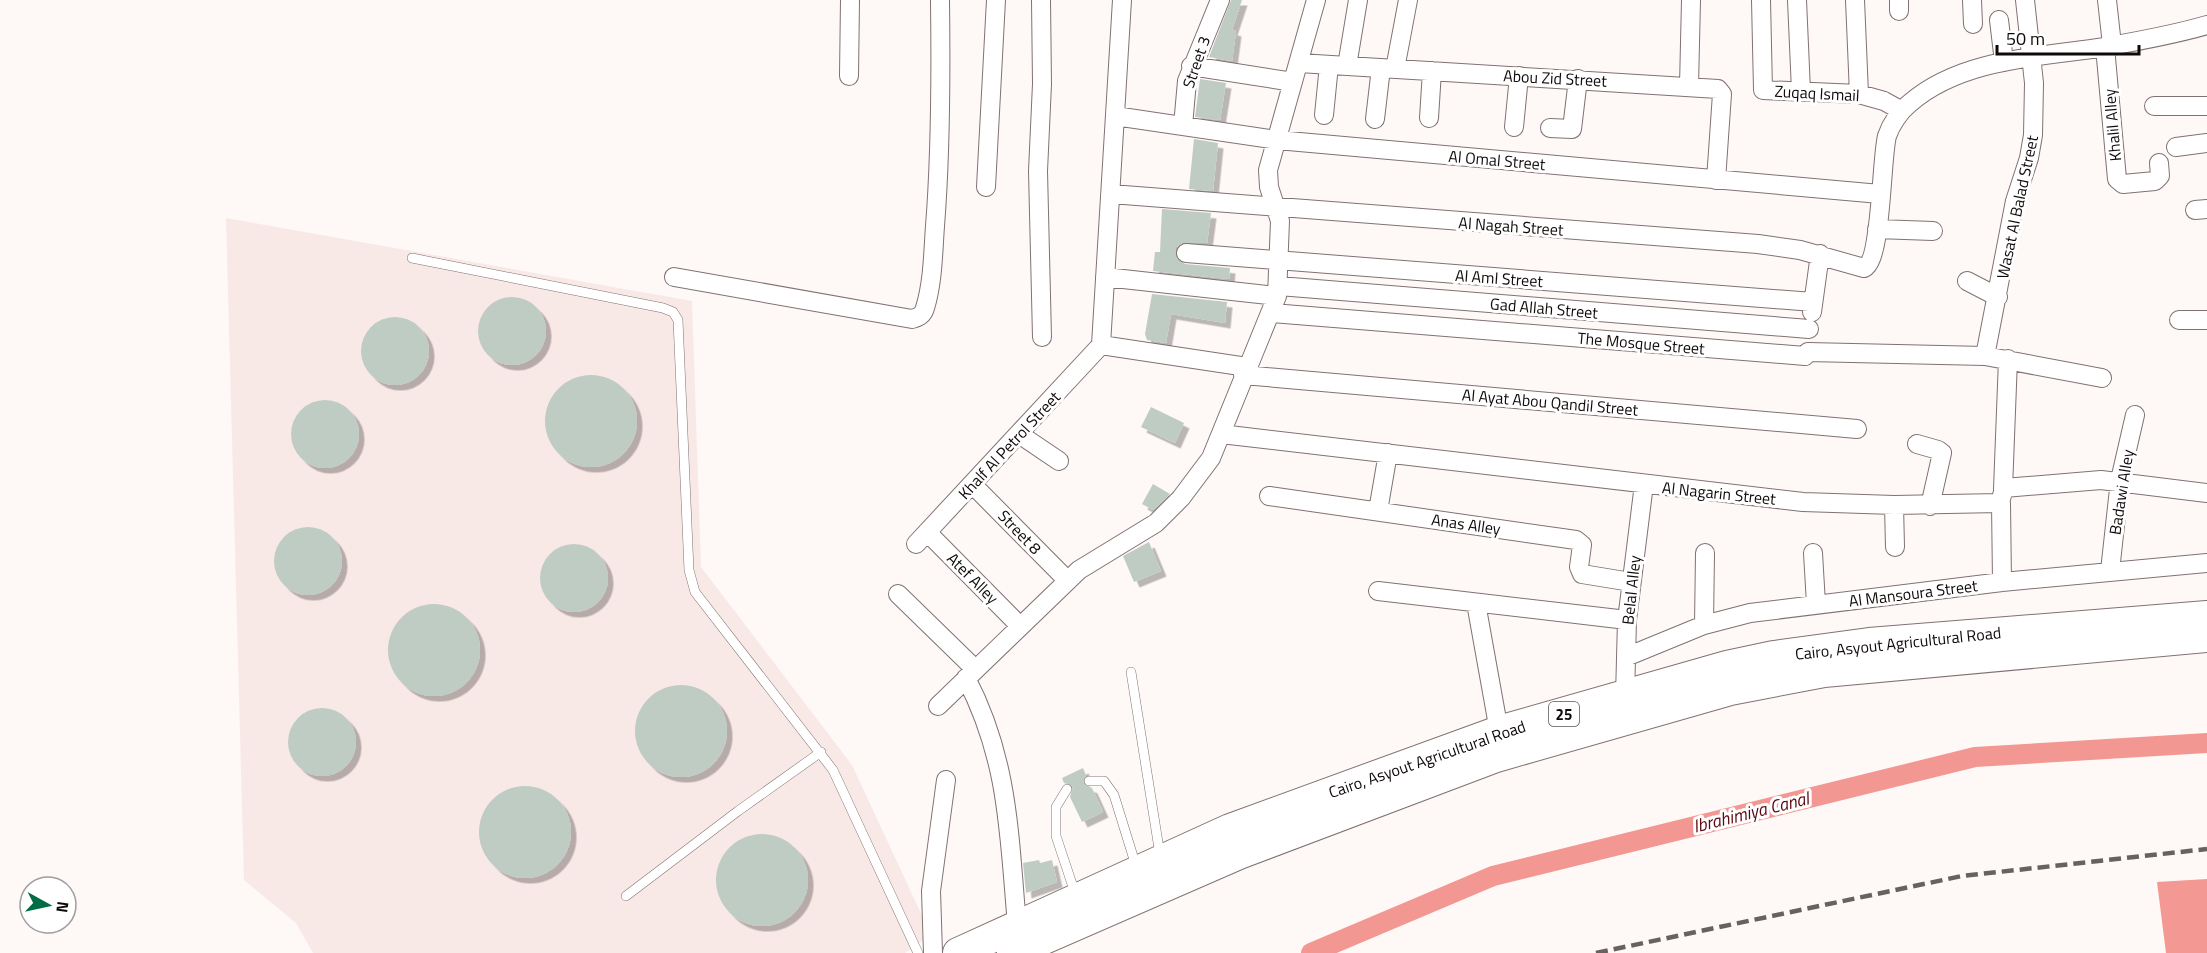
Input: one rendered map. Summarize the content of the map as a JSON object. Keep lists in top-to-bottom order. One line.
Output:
{"streets":{"highway":["Cairo, Asyout Agricultural Road","25"],"street":["Street 3","Abou Zid Street","Zuqaq Ismail","Khalil Alley","Al Omal Street","Wasat Al Balad Street","Al Nagah Street","Al Aml Street","Gad Allah Street","The Mosque Street","Al Ayat Abou Qandil Street","Khalf Al Petrol Street","Badawi Alley","Al Nagarin Street","Anas Alley","Street 8","Atef Alley","Belal Alley","Al Mansoura Street"]},"crossings":[["Street 3","Al Omal Street"],["Abou Zid Street","Al Omal Street"],["Wasat Al Balad Street","The Mosque Street"],["Gad Allah Street","The Mosque Street"],["Al Ayat Abou Qandil Street","Khalf Al Petrol Street"],["Khalf Al Petrol Street","Street 8"],["Khalf Al Petrol Street","Atef Alley"],["Badawi Alley","Al Nagarin Street"],["Badawi Alley","Al Mansoura Street"],["Al Nagarin Street","Belal Alley"],["Anas Alley","Belal Alley"],["Belal Alley","Al Mansoura Street"],["Belal Alley","Cairo, Asyout Agricultural Road"]],"water":["Ibrahimiya Canal"],"scale_bar":"50 m","north":"right"}
